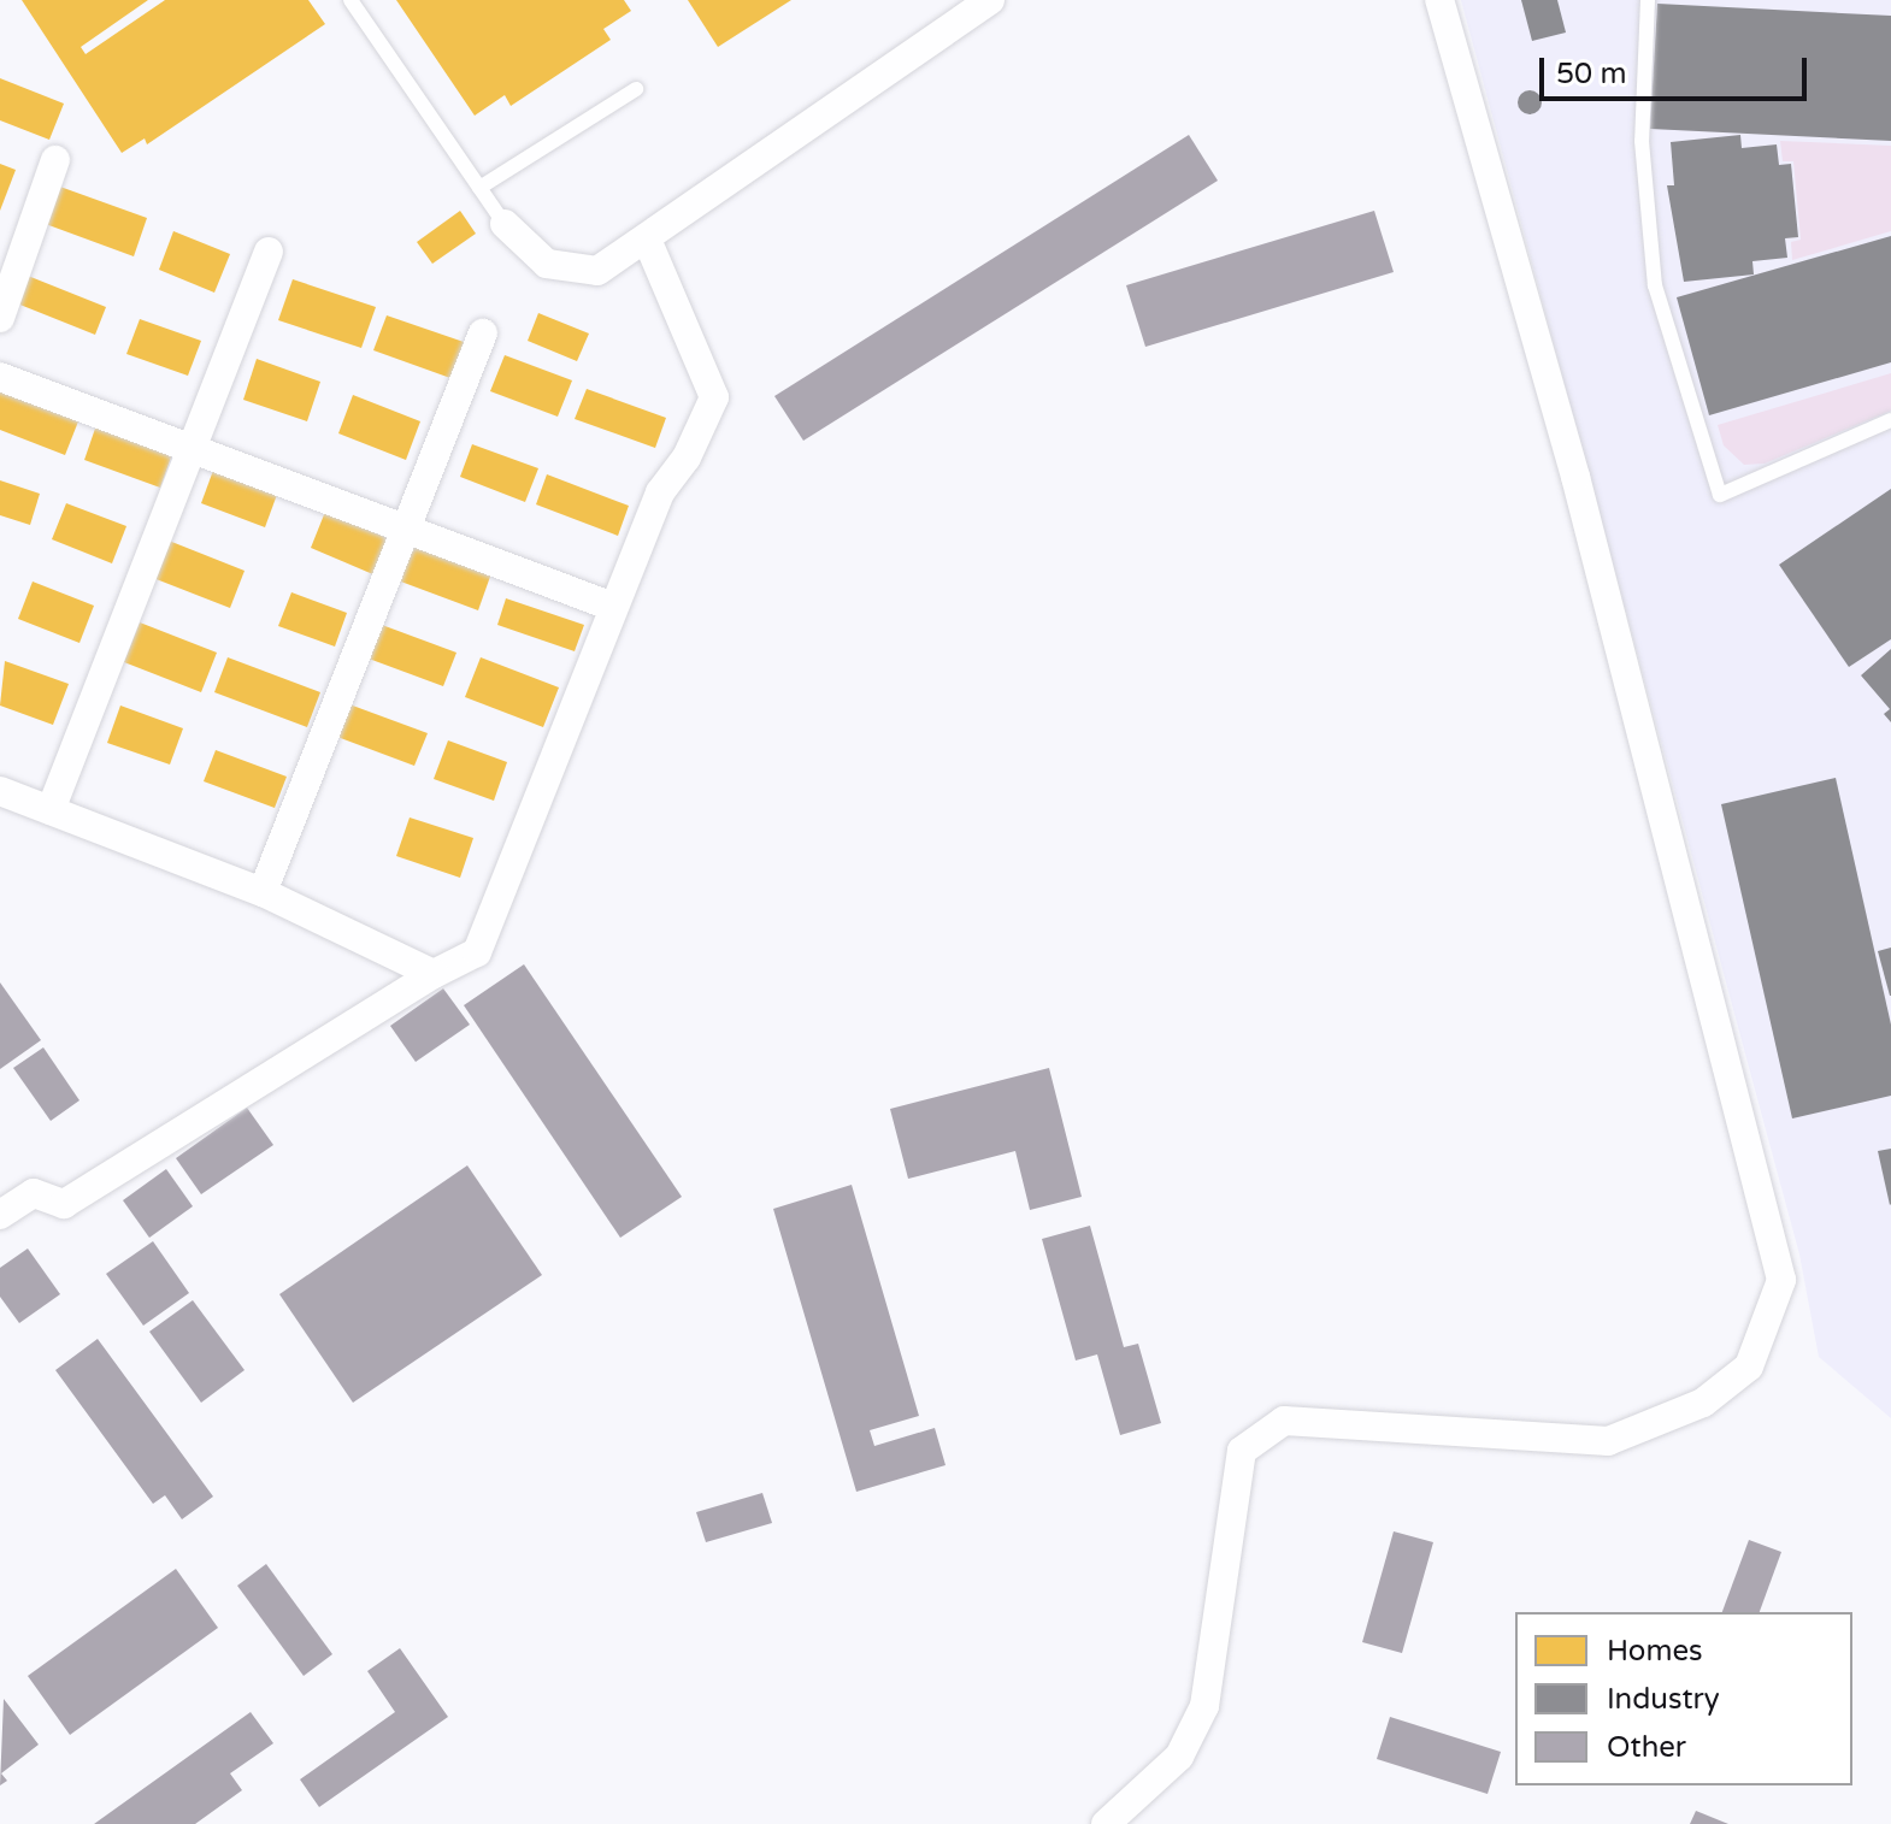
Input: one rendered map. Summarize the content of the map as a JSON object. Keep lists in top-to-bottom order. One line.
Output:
{"legend":["Homes","Industry","Other"],"scale_bar":"50 m"}
